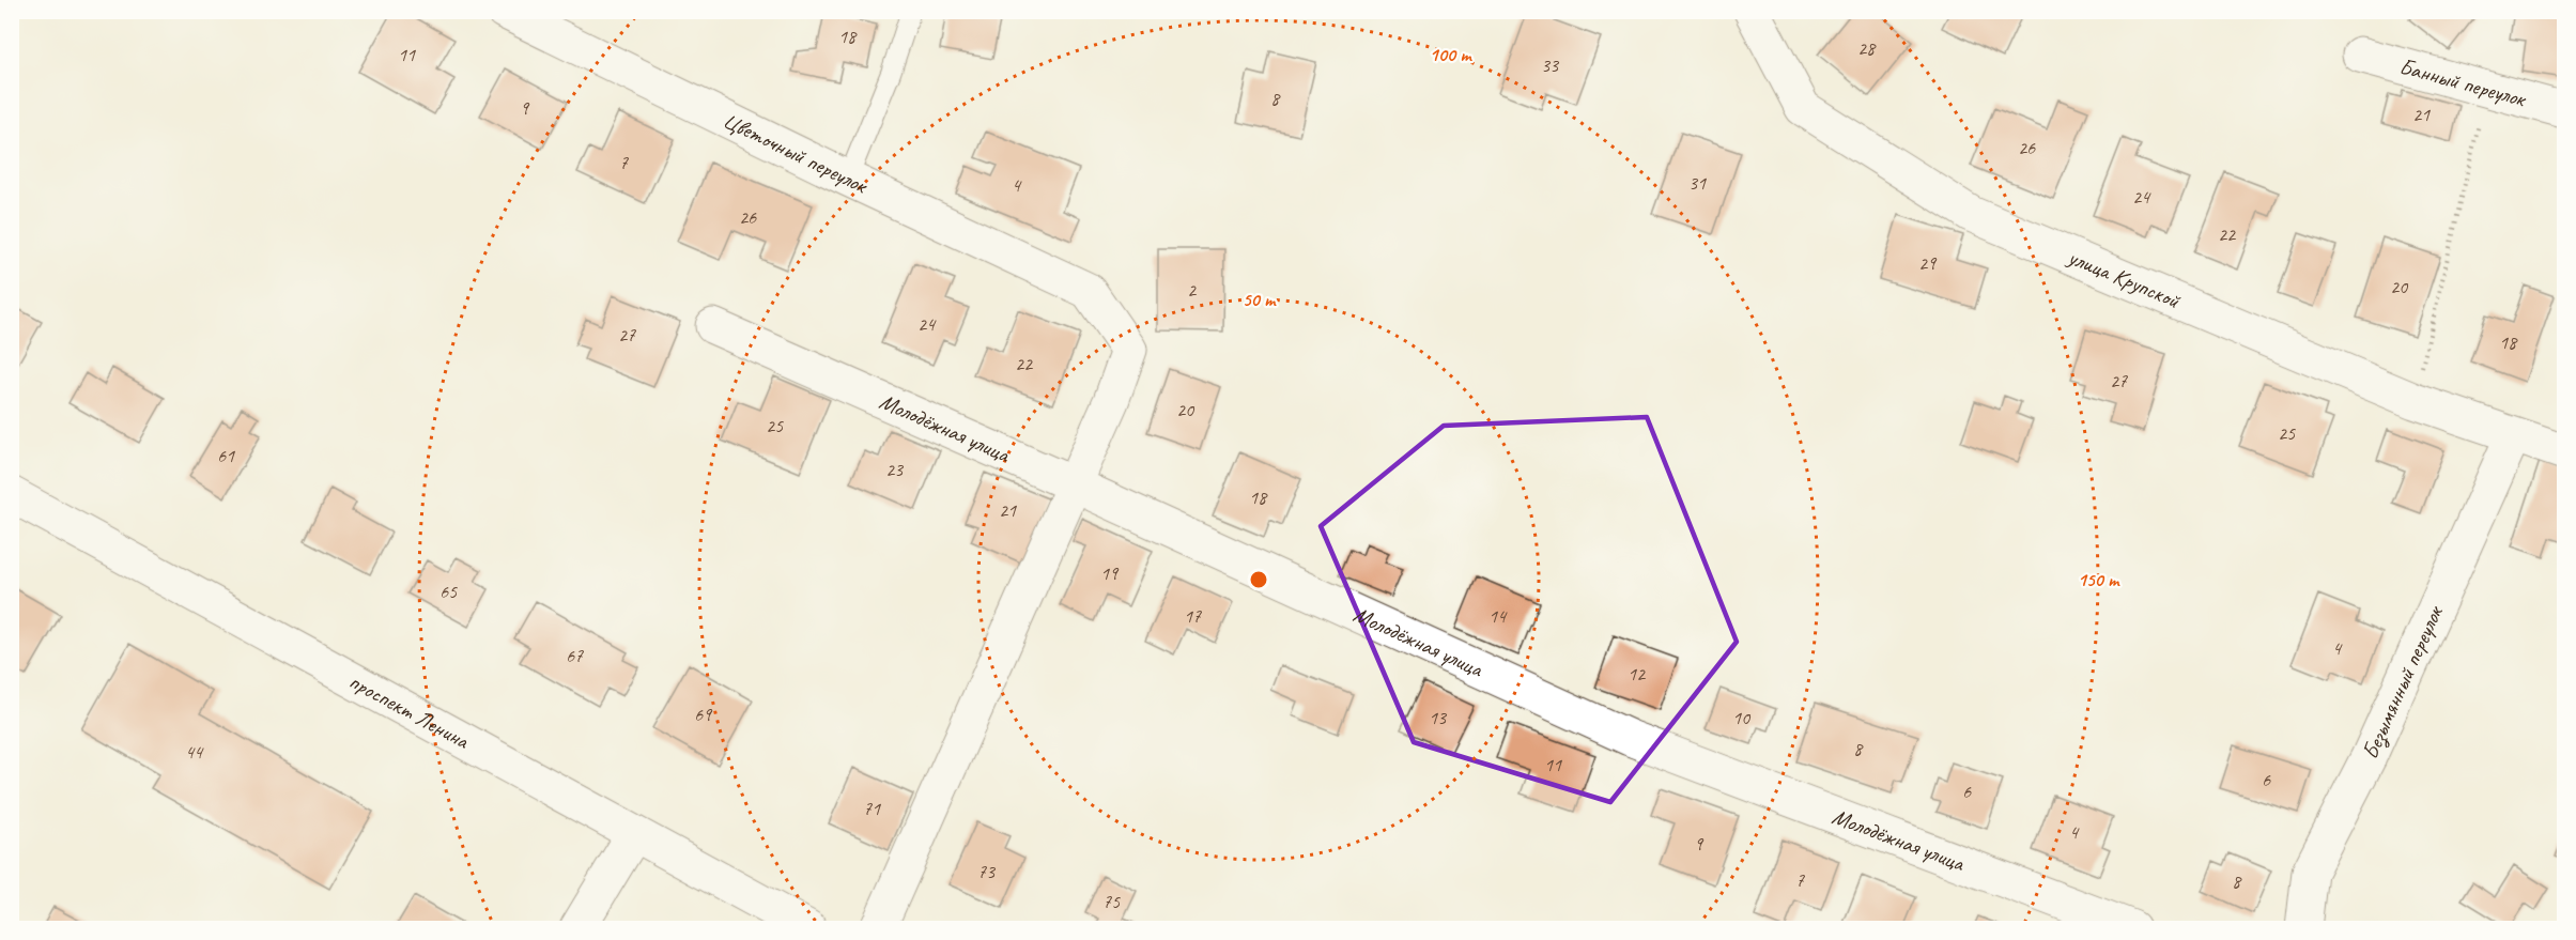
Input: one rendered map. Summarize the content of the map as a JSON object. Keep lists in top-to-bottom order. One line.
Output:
{"streets":{"street":["Банный переулок","Цветочный переулок","улица Крупской","Молодёжная улица","Безымянный переулок","проспект Ленина"]},"crossings":[["Цветочный переулок","Молодёжная улица"],["улица Крупской","Безымянный переулок"]],"house_numbers":["18","28","11","33","8","9","21","26","7","31","4","24","26","22","29","20","2","24","27","18","22","27","20","25","25","61","23","18","21","19","65","17","14","4","67","12","69","13","10","8","44","11","6","6","71","4","9","73","7","8","75"],"rings":["100 m","50 m","150 m"]}
